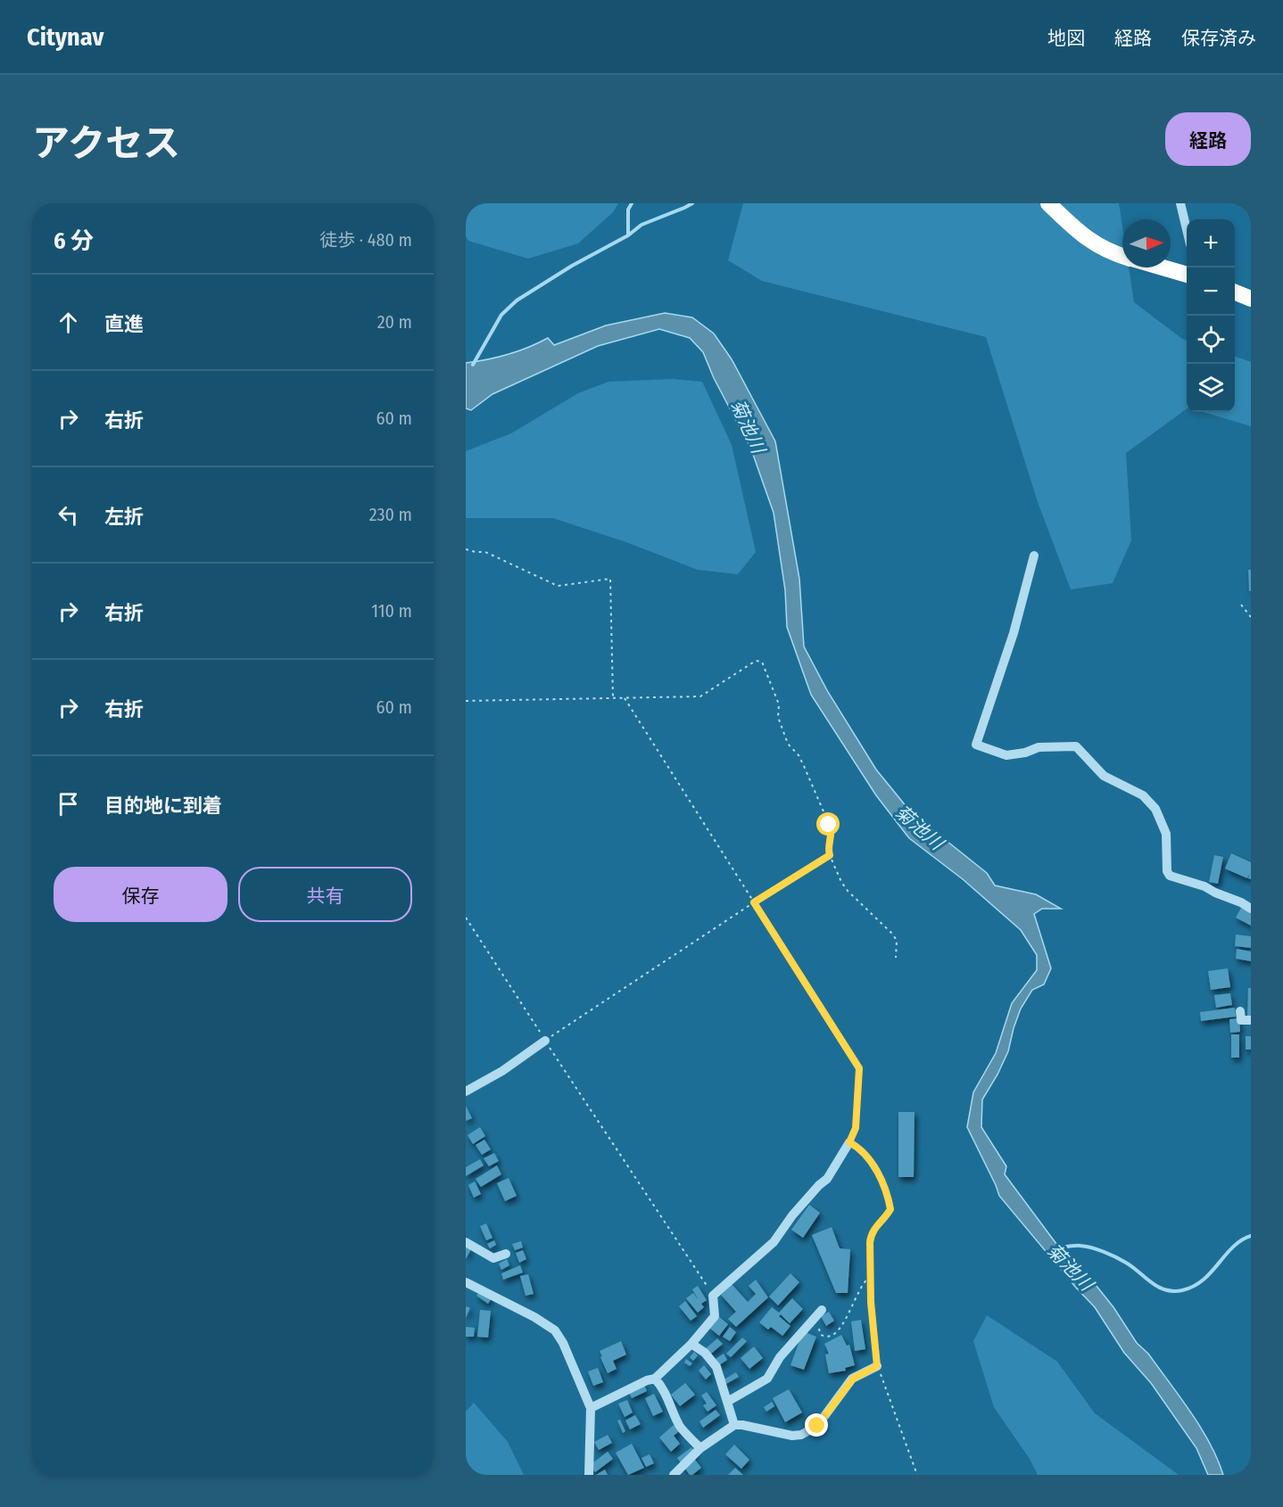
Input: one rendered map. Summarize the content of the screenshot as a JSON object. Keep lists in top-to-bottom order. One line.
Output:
{"water":["菊池川"],"north":"right","page":{"header":"Citynav","nav":["地図","経路","保存済み"],"title":"アクセス","buttons":["経路",["保存","共有"]],"heading":["6 分","徒歩 · 480 m"],"map_buttons":["+","−"],"list":[["直進","20 m"],["右折","60 m"],["左折","230 m"],["右折","110 m"],["右折","60 m"],"目的地に到着"]}}
